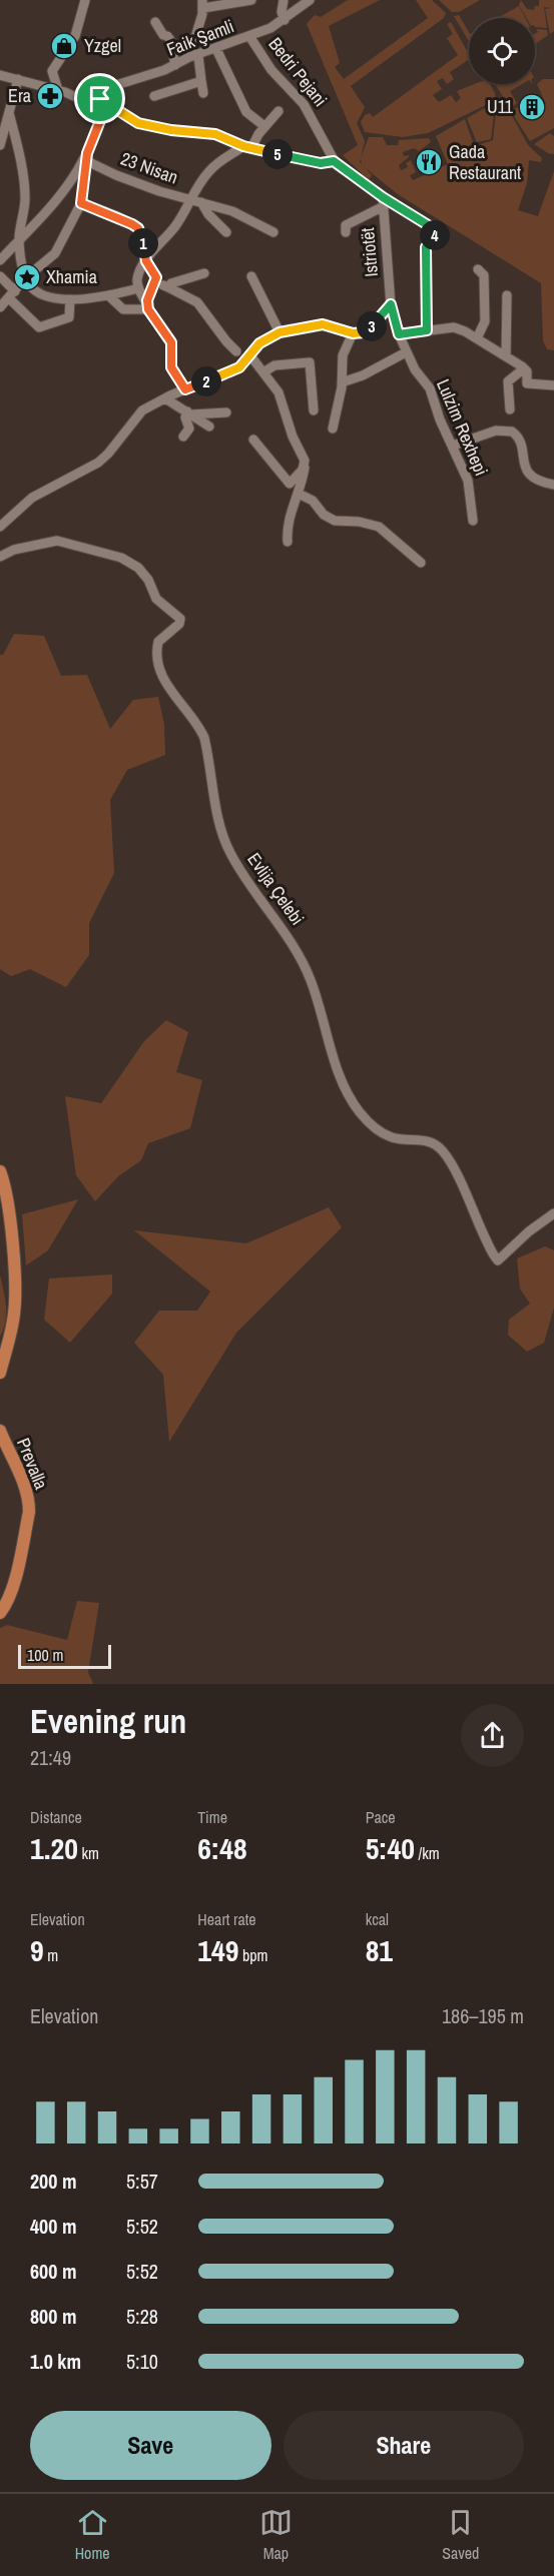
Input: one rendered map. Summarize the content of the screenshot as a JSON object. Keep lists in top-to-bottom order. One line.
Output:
{"streets":{"main road":["Prevalla"],"street":["Faik Şamli","Bedri Pejani","23 Nisan","Istriotët","Lulzim Rexhepi","Evlija Çelebi"]},"crossings":[["Faik Şamli","Bedri Pejani"],["Istriotët","Lulzim Rexhepi"]],"places":{"shop":["Yzgel"],"pharmacy":["Era"],"building":["U11"],"restaurant":["Gada Restaurant"],"place":["Xhamia"]},"scale_bar":"100 m","page":{"pins":["5","4","1","3","2"],"scale":"100 m","heading":["Evening run","21:49"],"stats":[["Distance","1.20 km"],["Time","6:48"],["Pace","5:40 /km"],["Elevation","9 m"],["Heart rate","149 bpm"],["kcal","81"]],"chart":["Elevation","186–195 m"],"list":[{"name":"200 m","note":"5:57"},{"name":"400 m","note":"5:52"},{"name":"600 m","note":"5:52"},{"name":"800 m","note":"5:28"},{"name":"1.0 km","note":"5:10"}],"buttons":["Save","Share"],"tabs":["Home","Map","Saved"]}}
